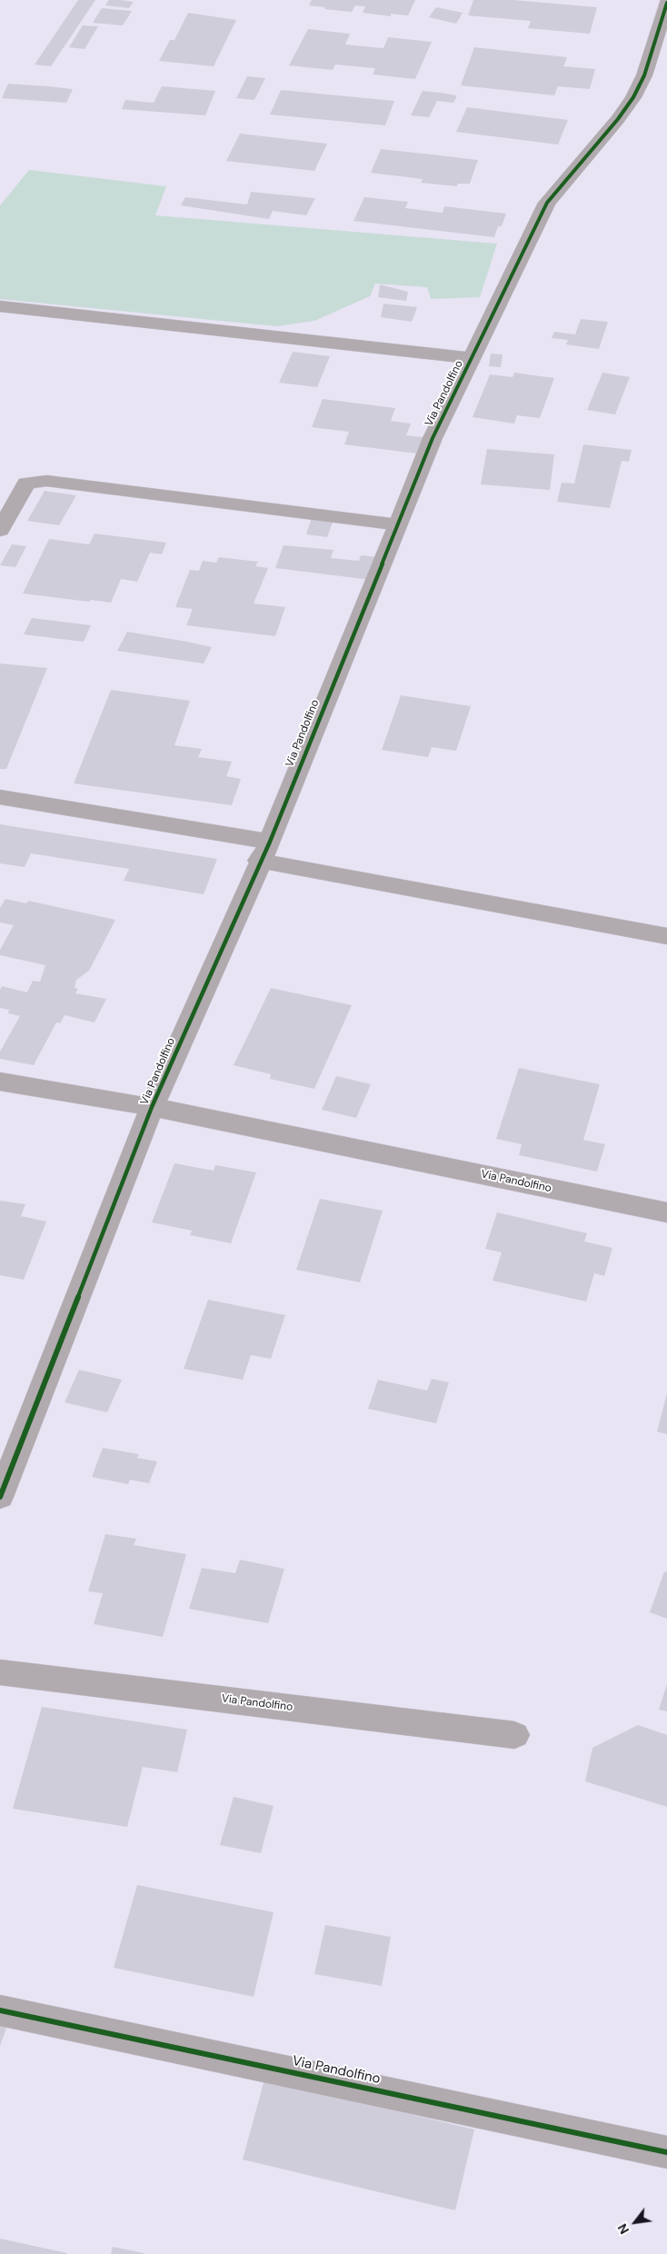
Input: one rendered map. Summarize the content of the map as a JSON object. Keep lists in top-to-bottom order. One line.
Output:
{"streets":{"street":["Via Pandolfino"]},"north":"bottom left"}
